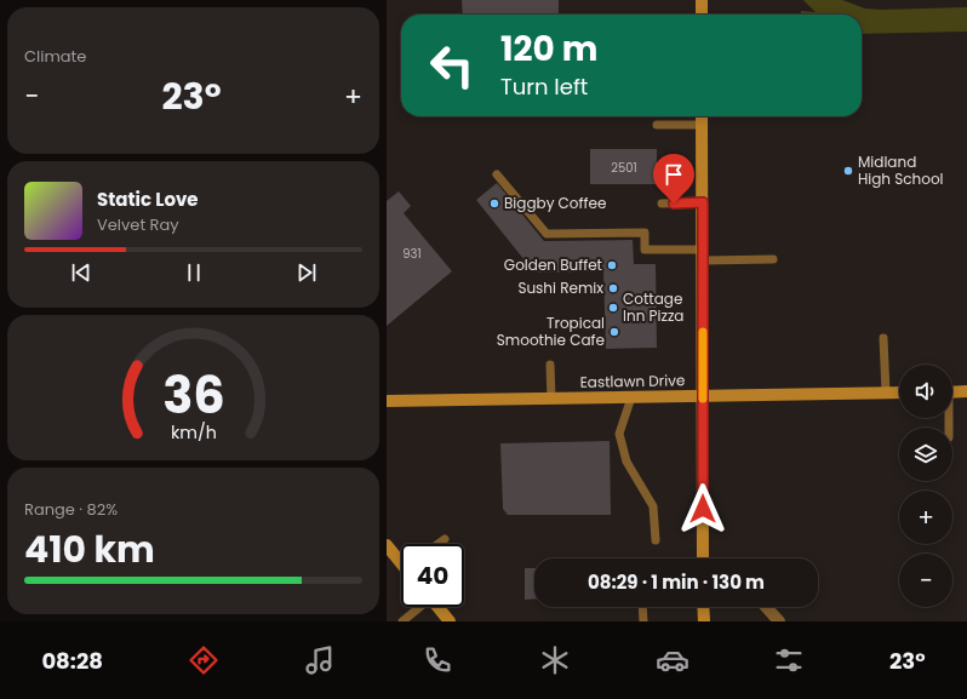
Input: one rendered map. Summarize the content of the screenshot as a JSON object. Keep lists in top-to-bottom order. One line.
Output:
{"streets":{"street":["Eastlawn Drive"]},"places":["Midland High School","Biggby Coffee","Golden Buffet","Sushi Remix","Cottage Inn Pizza","Tropical Smoothie Cafe"],"house_numbers":["2501","931"],"page":{"tile":["Climate",["Range · 82%","410 km"]],"turn":["120 m","Turn left"],"heat":["−","23°","+"],"song":["Static Love","Velvet Ray"],"map_buttons":["+","−"],"limit":"40","trip":"08:29 · 1 min · 130 m","tabs":["08:28","23°"],"gauge":["36","km/h"]}}
